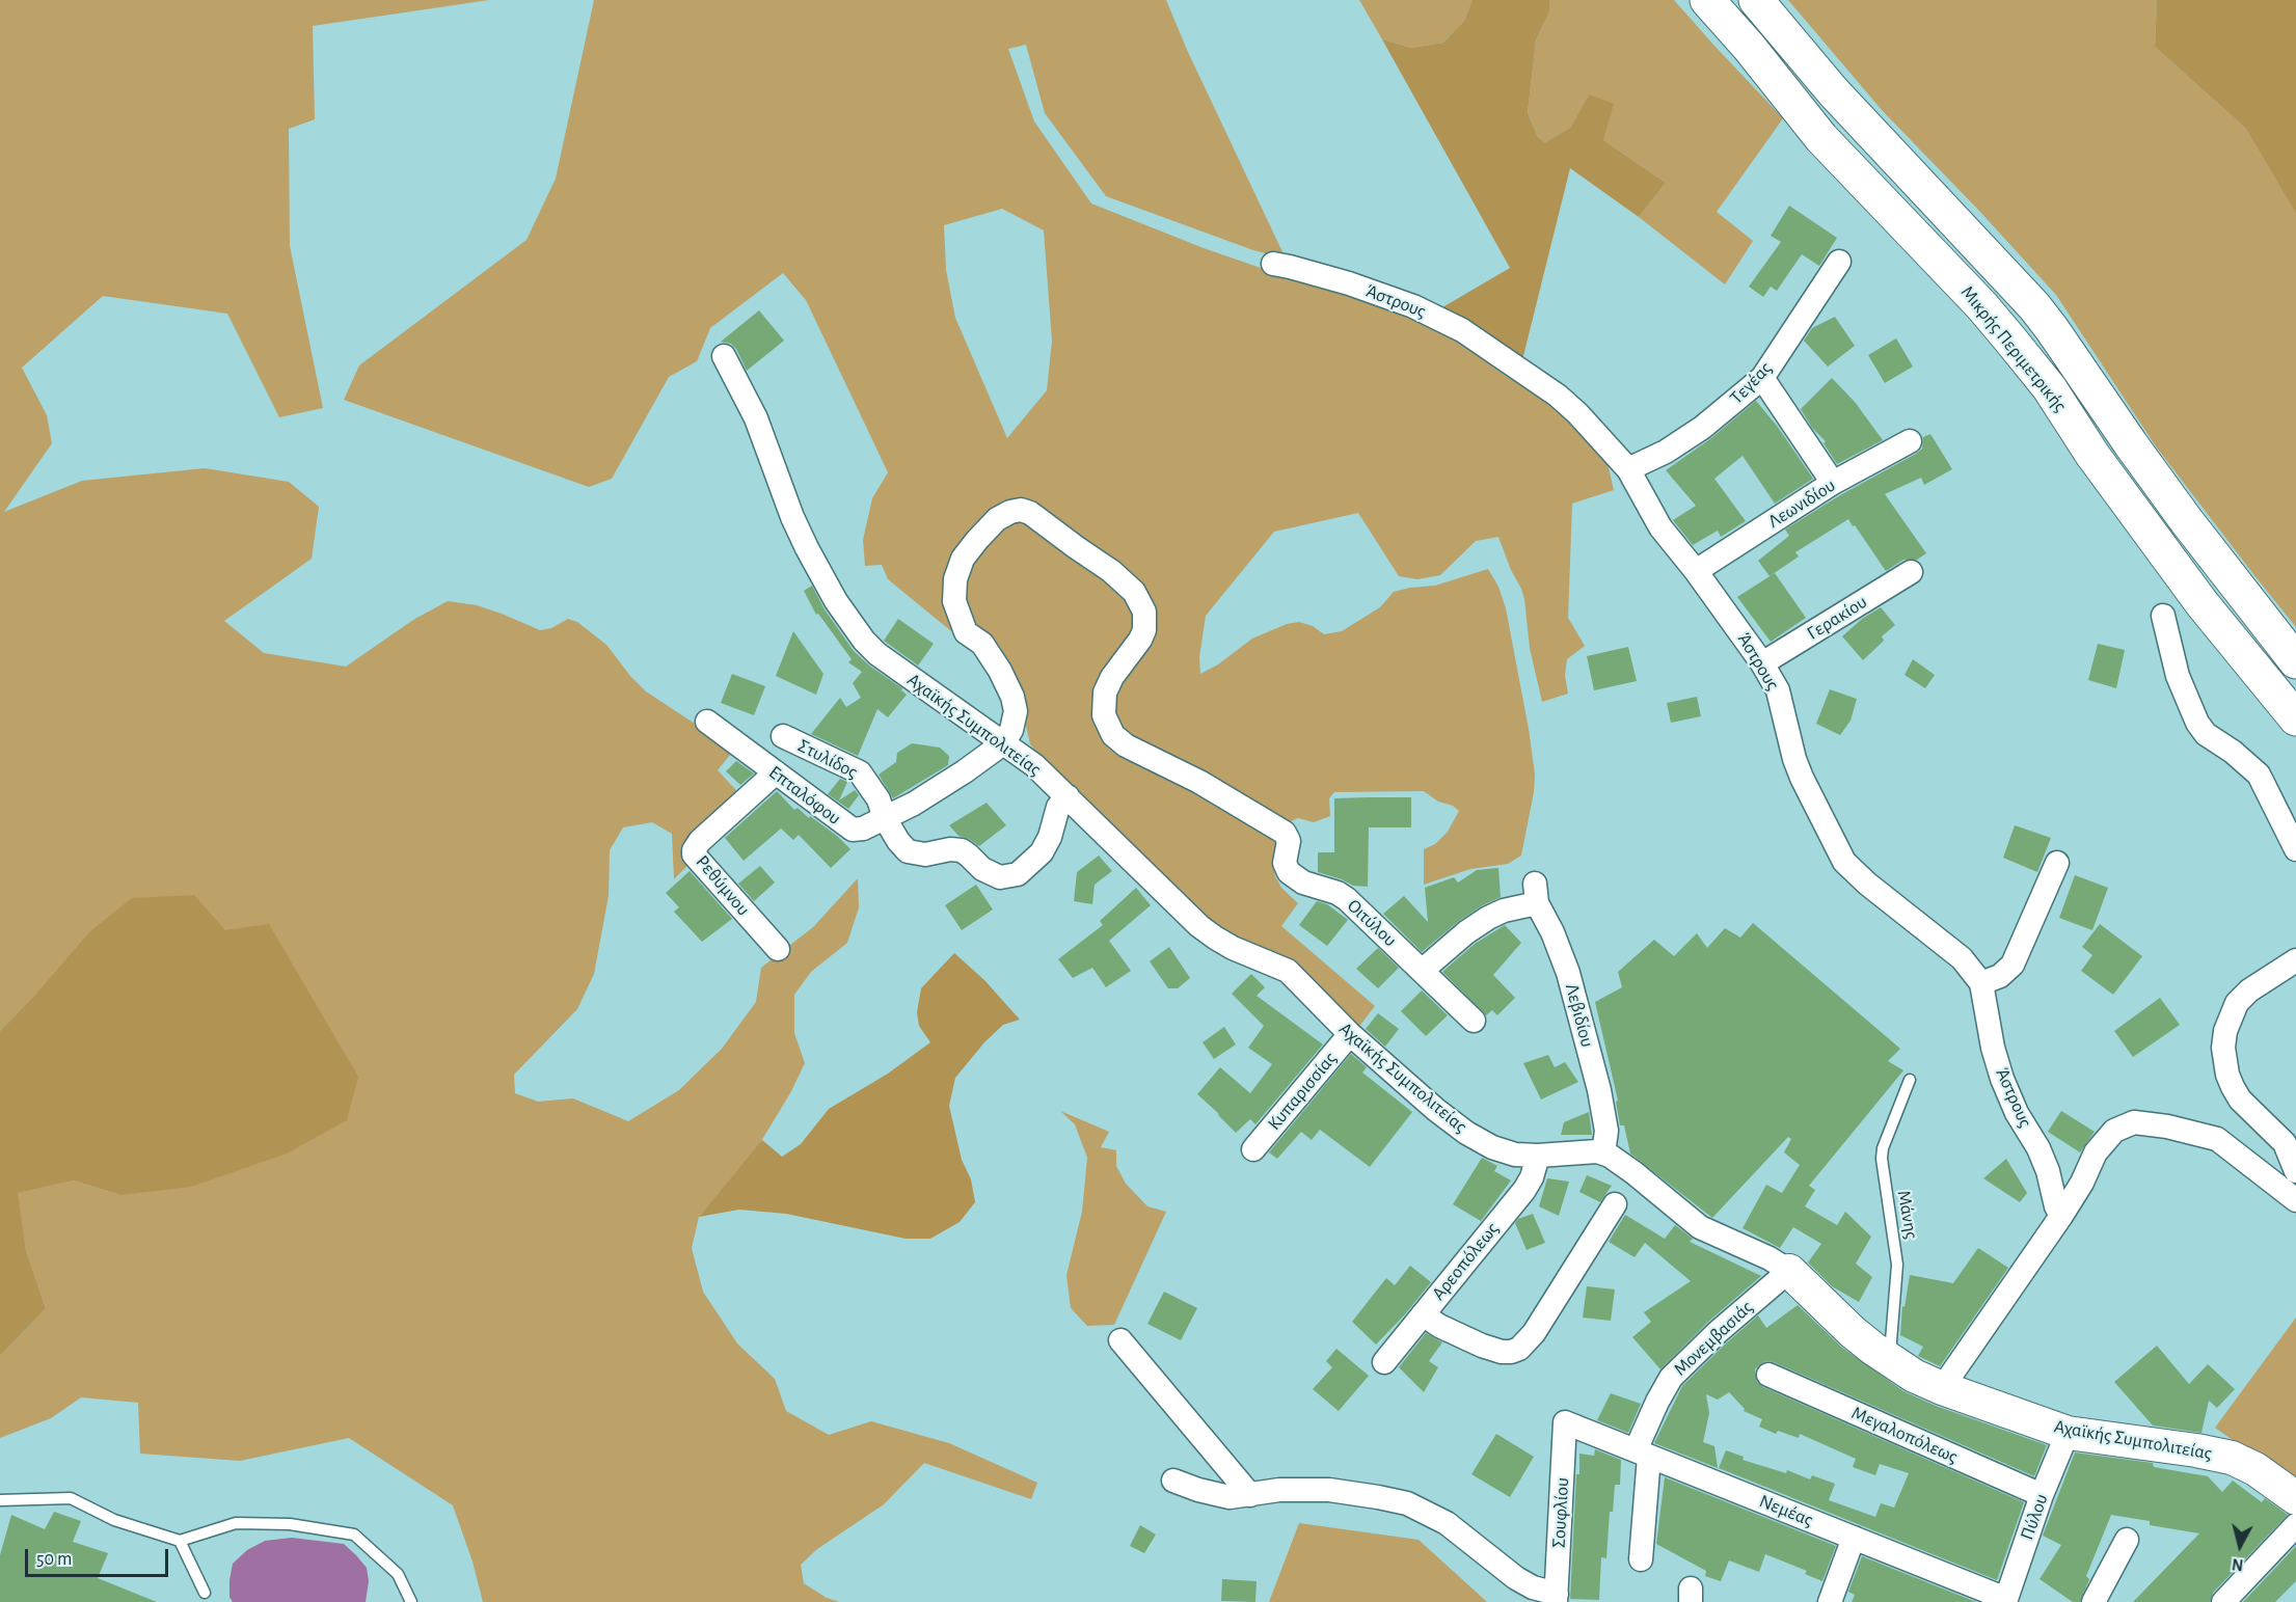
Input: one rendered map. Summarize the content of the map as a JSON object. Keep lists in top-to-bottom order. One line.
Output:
{"streets":{"main road":["Μικρής Περιμετρικής"],"street":["Άστρους","Τεγέας","Λεωνιδίου","Γερακίου","Αχαϊκής Συμπολιτείας","Στυλίδος","Επταλόφου","Ρεθύμνου","Οιτύλου","Λεβιδίου","Κυπαρισσίας","Αρεοπόλεως","Μονεμβασιάς","Μεγαλοπόλεως","Νεμέας","Σουφλίου","Πύλου"],"lane":["Μάνης"]},"crossings":[["Άστρους","Τεγέας"],["Άστρους","Λεωνιδίου"],["Άστρους","Γερακίου"],["Αχαϊκής Συμπολιτείας","Στυλίδος"],["Αχαϊκής Συμπολιτείας","Επταλόφου"],["Αχαϊκής Συμπολιτείας","Οιτύλου"],["Αχαϊκής Συμπολιτείας","Λεβιδίου"],["Αχαϊκής Συμπολιτείας","Κυπαρισσίας"],["Αχαϊκής Συμπολιτείας","Μάνης"],["Αχαϊκής Συμπολιτείας","Αρεοπόλεως"],["Αχαϊκής Συμπολιτείας","Μονεμβασιάς"],["Αχαϊκής Συμπολιτείας","Πύλου"],["Στυλίδος","Επταλόφου"],["Επταλόφου","Ρεθύμνου"],["Επταλόφου","Οιτύλου"],["Οιτύλου","Λεβιδίου"],["Μονεμβασιάς","Νεμέας"],["Μεγαλοπόλεως","Πύλου"],["Νεμέας","Σουφλίου"],["Νεμέας","Πύλου"]],"scale_bar":"50 m","north":"bottom"}
